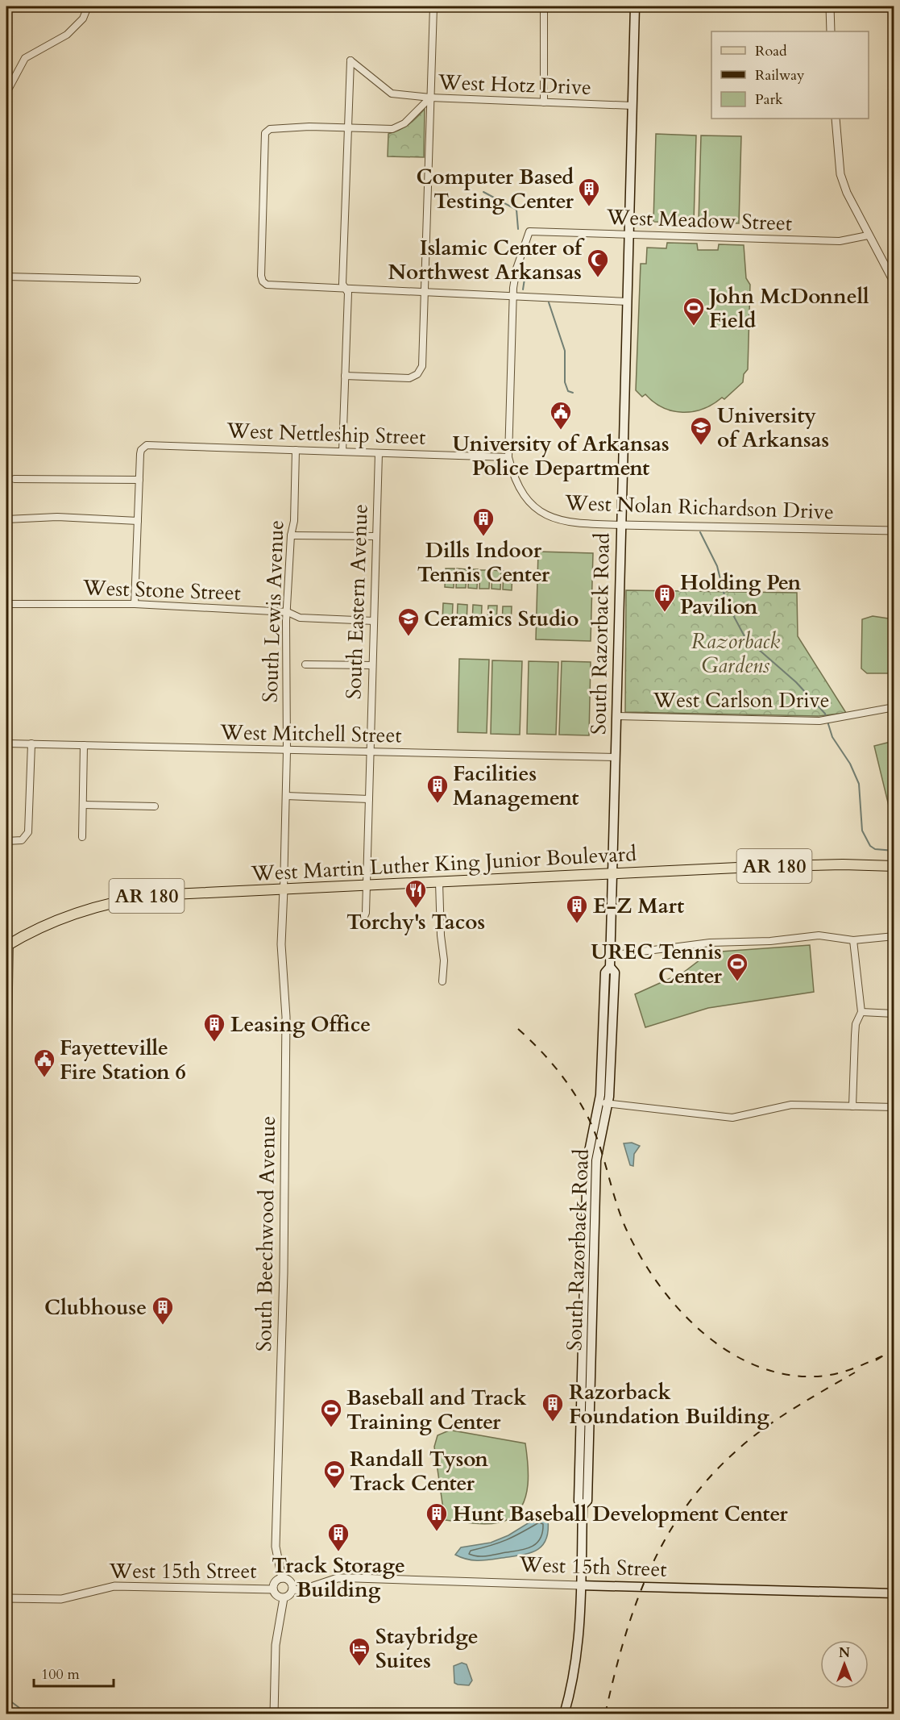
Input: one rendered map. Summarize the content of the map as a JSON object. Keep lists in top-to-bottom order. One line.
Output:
{"streets":{"main road":["South Razorback Road","West Martin Luther King Junior Boulevard","AR 180","West 15th Street"],"street":["West Hotz Drive","West Meadow Street","West Nettleship Street","West Nolan Richardson Drive","West Stone Street","South Eastern Avenue","South Lewis Avenue","West Carlson Drive","West Mitchell Street","South Beechwood Avenue"]},"crossings":[["West Hotz Drive","South Razorback Road"],["West Meadow Street","West Nolan Richardson Drive"],["West Meadow Street","South Razorback Road"],["West Nettleship Street","West Nolan Richardson Drive"],["West Nettleship Street","South Eastern Avenue"],["West Nettleship Street","South Lewis Avenue"],["West Nolan Richardson Drive","South Razorback Road"],["West Stone Street","South Eastern Avenue"],["West Stone Street","South Lewis Avenue"],["South Eastern Avenue","West Mitchell Street"],["South Eastern Avenue","West Martin Luther King Junior Boulevard"],["South Lewis Avenue","West Mitchell Street"],["South Lewis Avenue","West Martin Luther King Junior Boulevard"],["South Lewis Avenue","South Beechwood Avenue"],["South Razorback Road","West Carlson Drive"],["South Razorback Road","West Mitchell Street"],["South Razorback Road","West Martin Luther King Junior Boulevard"],["South Razorback Road","West 15th Street"],["West Martin Luther King Junior Boulevard","South Beechwood Avenue"],["South Beechwood Avenue","West 15th Street"]],"parks":["Razorback Gardens"],"places":{"building":["Computer Based Testing Center","Dills Indoor Tennis Center","Holding Pen Pavilion","Facilities Management","E-Z Mart","Leasing Office","Clubhouse","Razorback Foundation Building","Hunt Baseball Development Center","Track Storage Building"],"mosque":["Islamic Center of Northwest Arkansas"],"sports":["John McDonnell Field","UREC Tennis Center","Baseball and Track Training Center","Randall Tyson Track Center"],"public building":["University of Arkansas Police Department","Fayetteville Fire Station 6"],"school or university":["University of Arkansas","Ceramics Studio"],"restaurant":["Torchy's Tacos"],"hotel":["Staybridge Suites"]},"legend":["Road","Railway","Park"],"scale_bar":"100 m","north":"top"}
